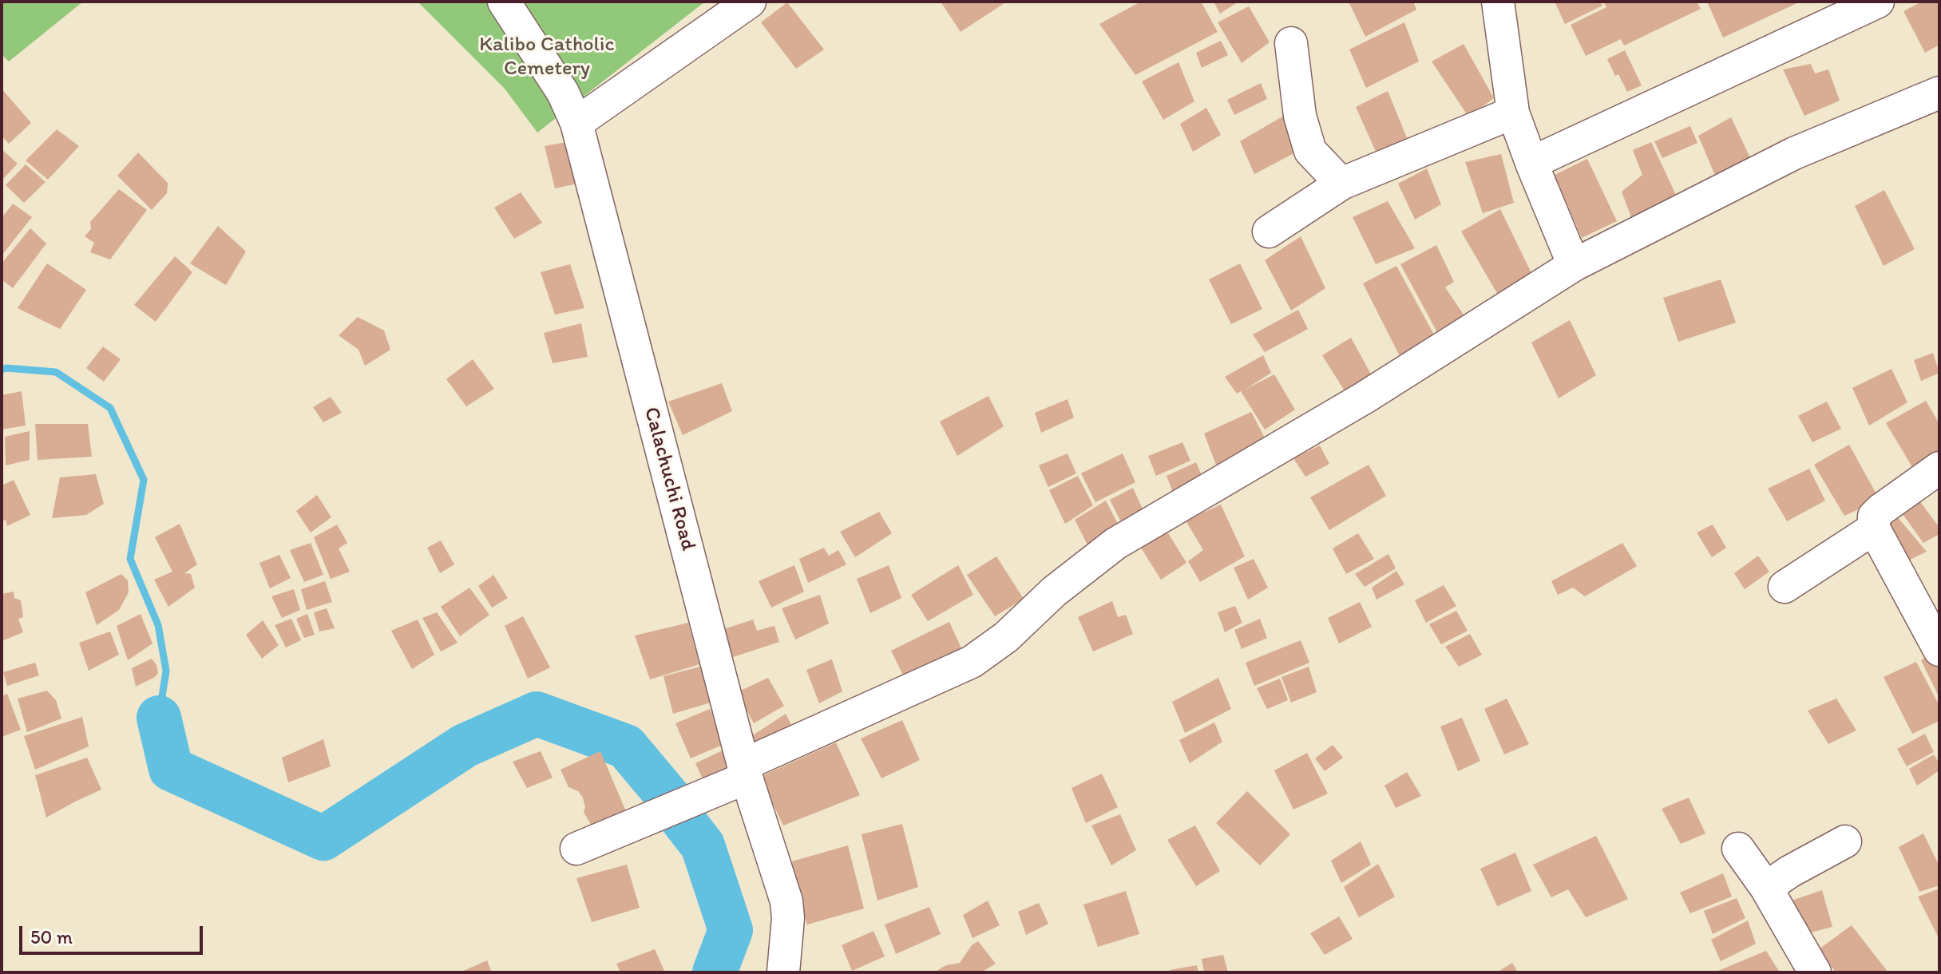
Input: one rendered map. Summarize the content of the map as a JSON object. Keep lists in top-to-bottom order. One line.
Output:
{"streets":{"street":["Calachuchi Road"]},"parks":["Kalibo Catholic Cemetery"],"scale_bar":"50 m"}
